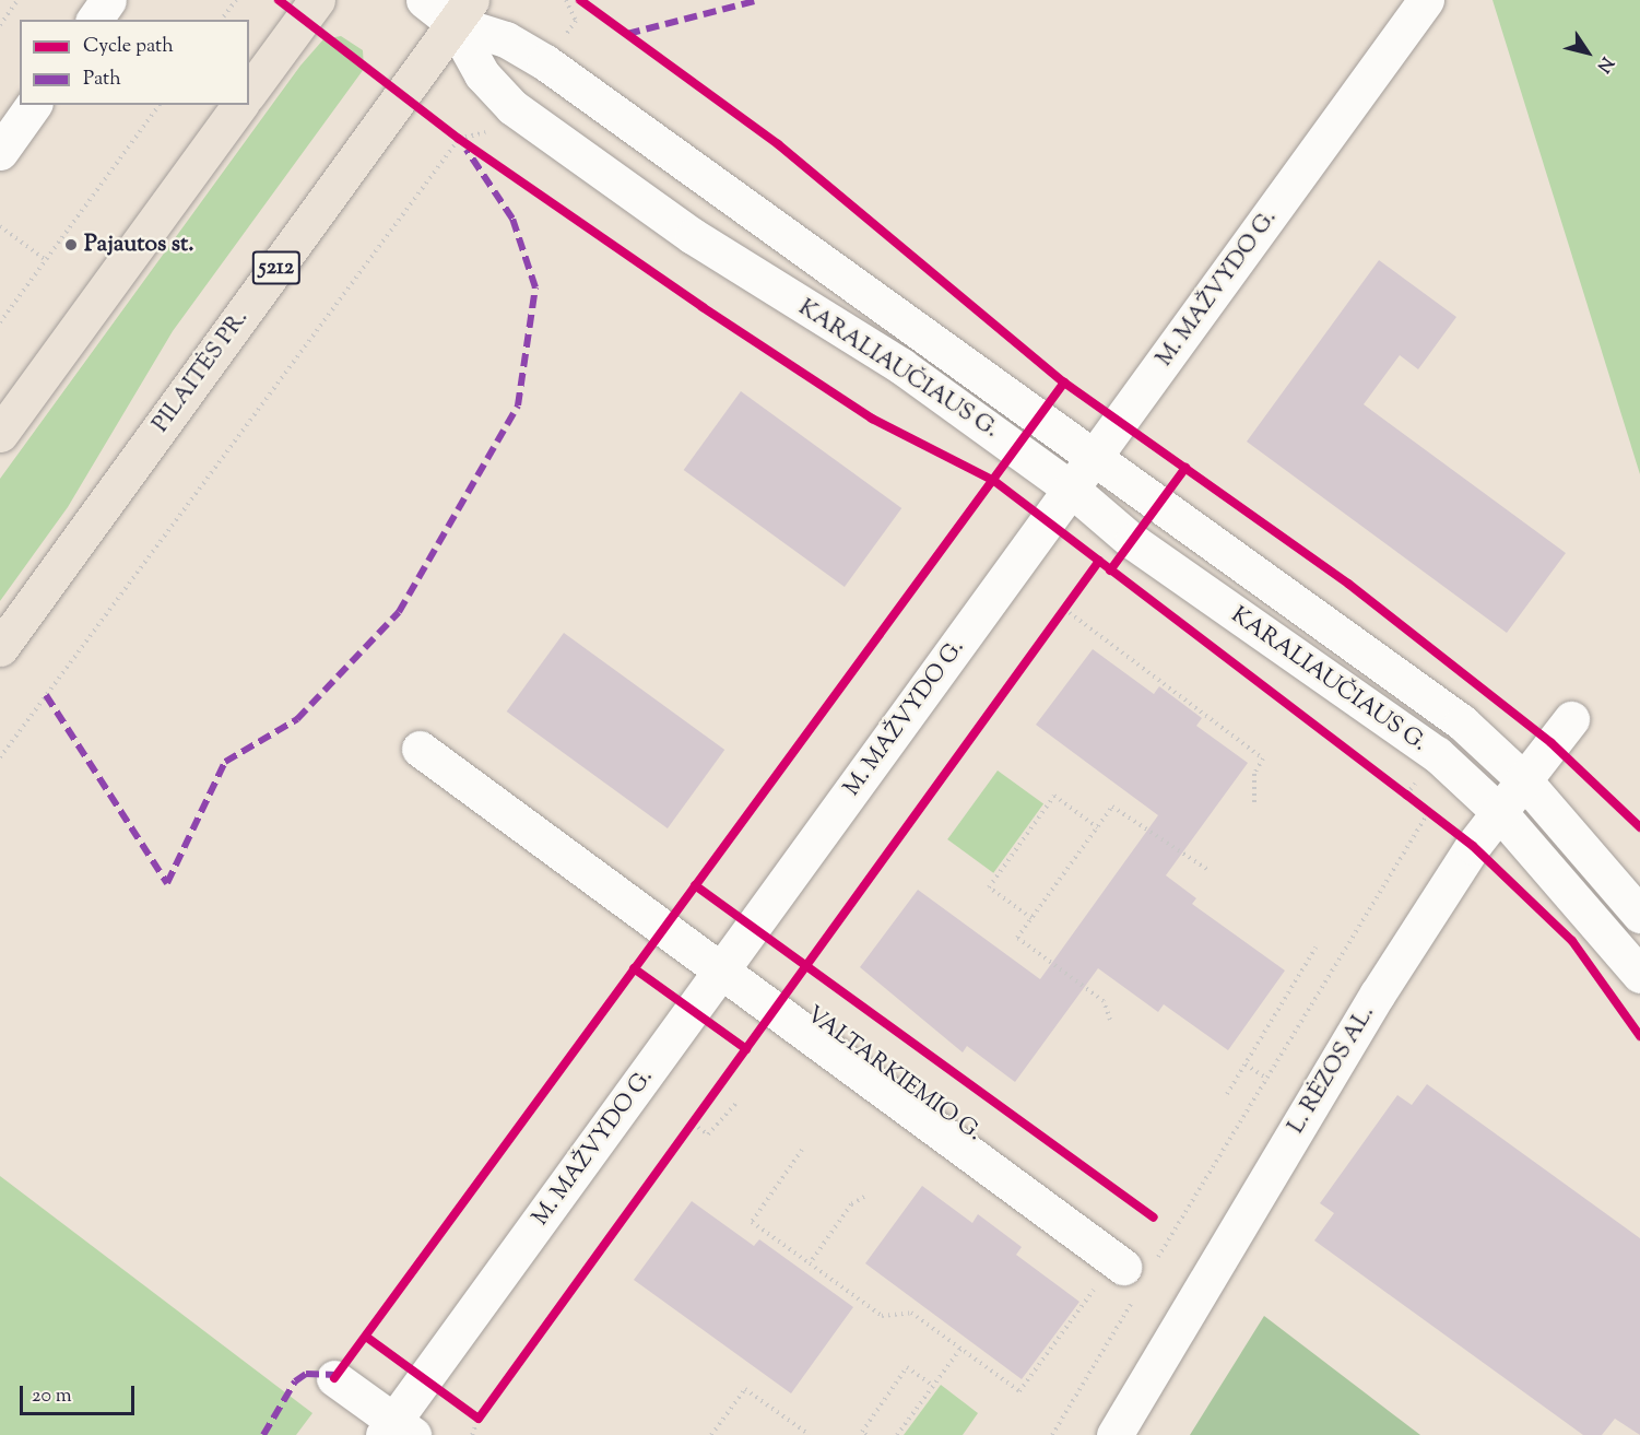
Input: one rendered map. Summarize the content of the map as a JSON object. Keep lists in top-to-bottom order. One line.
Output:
{"streets":{"main road":["5212","PILAITĖS PR."],"street":["M. MAŽVYDO G.","KARALIAUČIAUS G.","L. RĖZOS AL.","VALTARKIEMIO G."]},"crossings":[["M. MAŽVYDO G.","KARALIAUČIAUS G."],["M. MAŽVYDO G.","VALTARKIEMIO G."],["KARALIAUČIAUS G.","PILAITĖS PR."],["KARALIAUČIAUS G.","L. RĖZOS AL."]],"places":["Pajautos st."],"legend":["Cycle path","Path"],"scale_bar":"20 m","north":"bottom right"}
